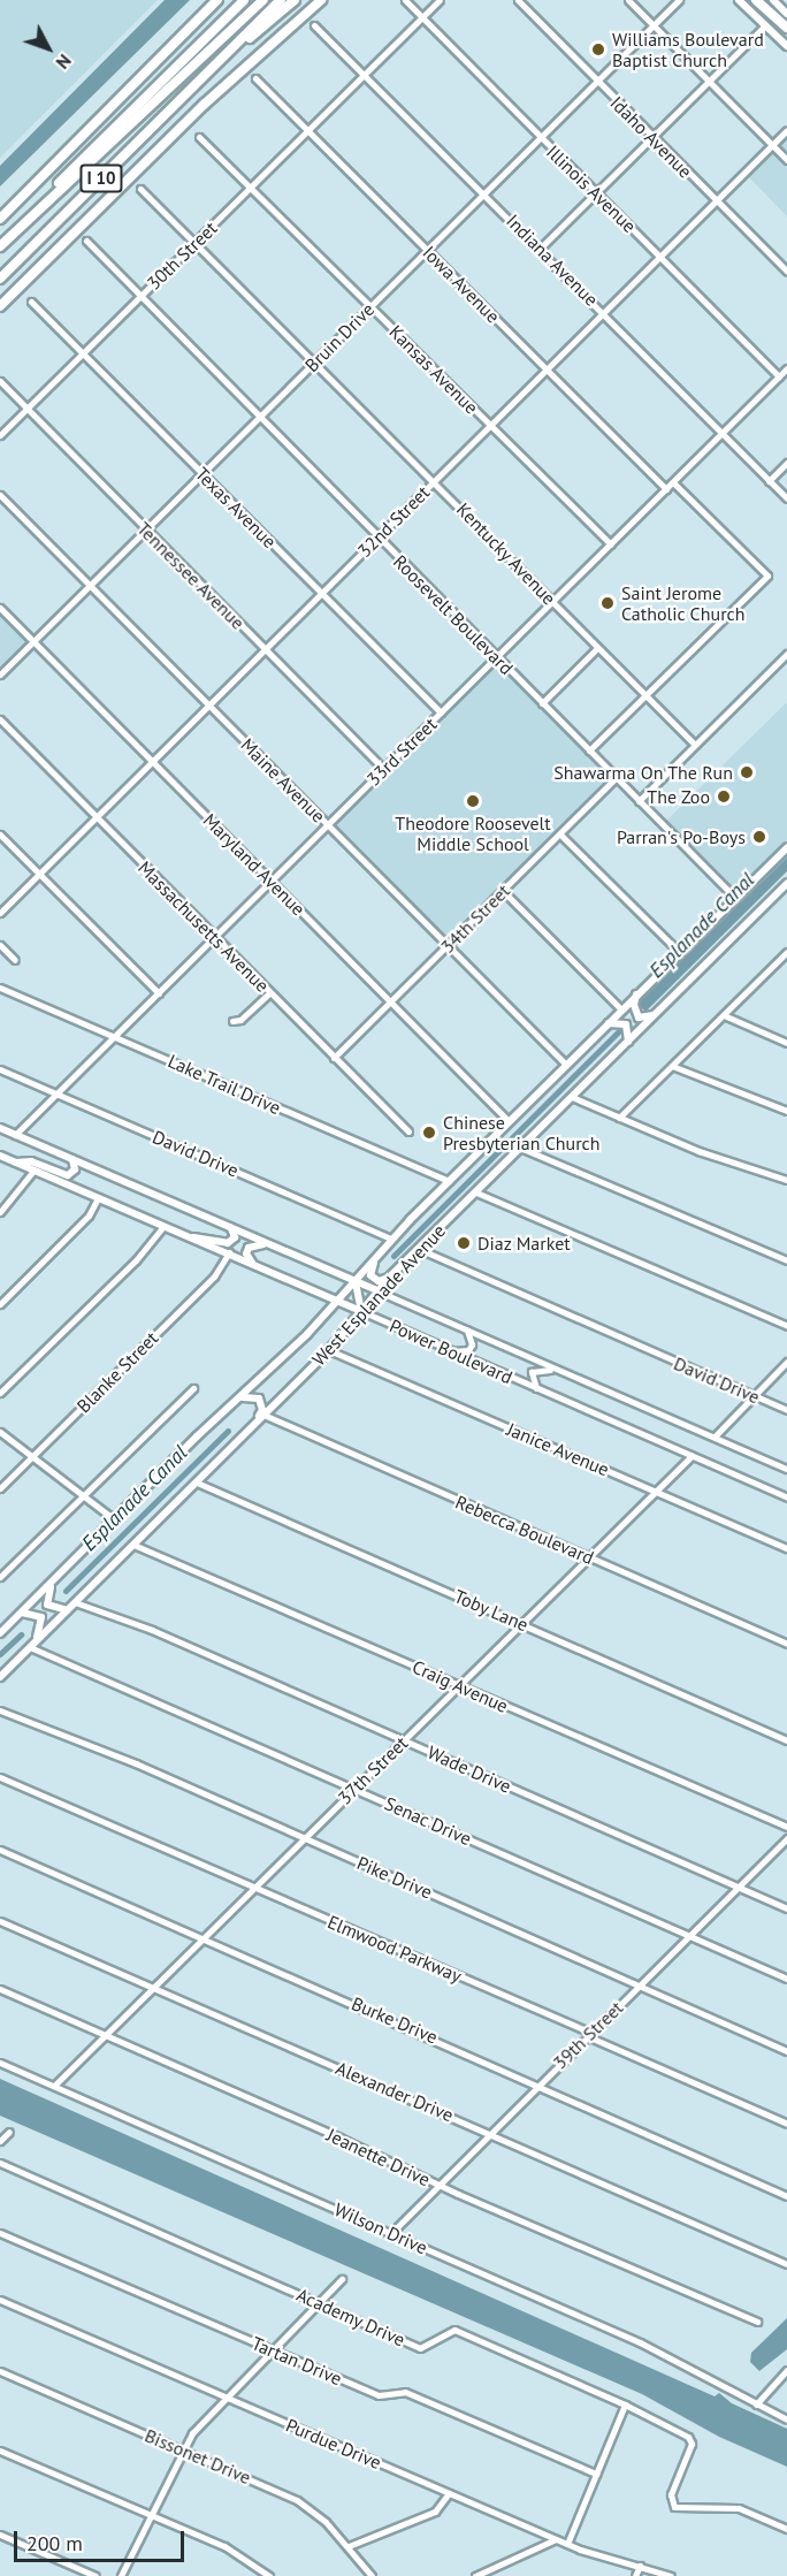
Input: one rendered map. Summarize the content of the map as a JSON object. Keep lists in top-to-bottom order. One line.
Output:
{"streets":{"highway":["I 10"],"main road":["West Esplanade Avenue","Power Boulevard"],"street":["Idaho Avenue","Illinois Avenue","30th Street","Indiana Avenue","Iowa Avenue","Bruin Drive","Kansas Avenue","Texas Avenue","32nd Street","Kentucky Avenue","Tennessee Avenue","Roosevelt Boulevard","33rd Street","Maine Avenue","Maryland Avenue","34th Street","Massachusetts Avenue","Lake Trail Drive","David Drive","Blanke Street","Janice Avenue","Rebecca Boulevard","Toby Lane","Craig Avenue","Wade Drive","37th Street","Senac Drive","Pike Drive","Elmwood Parkway","Burke Drive","39th Street","Alexander Drive","Jeanette Drive","Wilson Drive","Academy Drive","Tartan Drive","Purdue Drive","Bissonet Drive"]},"crossings":[["Idaho Avenue","Bruin Drive"],["Idaho Avenue","32nd Street"],["Illinois Avenue","30th Street"],["Illinois Avenue","Bruin Drive"],["Illinois Avenue","32nd Street"],["Illinois Avenue","33rd Street"],["30th Street","Indiana Avenue"],["30th Street","Iowa Avenue"],["30th Street","Kansas Avenue"],["30th Street","Texas Avenue"],["30th Street","Kentucky Avenue"],["30th Street","Tennessee Avenue"],["30th Street","Roosevelt Boulevard"],["Indiana Avenue","Bruin Drive"],["Indiana Avenue","32nd Street"],["Indiana Avenue","33rd Street"],["Iowa Avenue","Bruin Drive"],["Iowa Avenue","32nd Street"],["Iowa Avenue","33rd Street"],["Bruin Drive","Kansas Avenue"],["Bruin Drive","Texas Avenue"],["Bruin Drive","Kentucky Avenue"],["Bruin Drive","Tennessee Avenue"],["Bruin Drive","Roosevelt Boulevard"],["Bruin Drive","Maine Avenue"],["Bruin Drive","Maryland Avenue"],["Kansas Avenue","32nd Street"],["Kansas Avenue","33rd Street"],["Texas Avenue","32nd Street"],["Texas Avenue","33rd Street"],["32nd Street","Kentucky Avenue"],["32nd Street","Tennessee Avenue"],["32nd Street","Roosevelt Boulevard"],["32nd Street","Maine Avenue"],["32nd Street","Maryland Avenue"],["32nd Street","Massachusetts Avenue"],["Kentucky Avenue","33rd Street"],["Tennessee Avenue","33rd Street"],["Roosevelt Boulevard","33rd Street"],["Roosevelt Boulevard","34th Street"],["Roosevelt Boulevard","West Esplanade Avenue"],["33rd Street","Maine Avenue"],["33rd Street","Maryland Avenue"],["33rd Street","Massachusetts Avenue"],["33rd Street","Lake Trail Drive"],["33rd Street","David Drive"],["33rd Street","Power Boulevard"],["Maine Avenue","34th Street"],["Maine Avenue","West Esplanade Avenue"],["Maryland Avenue","34th Street"],["Maryland Avenue","West Esplanade Avenue"],["34th Street","Massachusetts Avenue"],["Lake Trail Drive","West Esplanade Avenue"],["David Drive","West Esplanade Avenue"],["West Esplanade Avenue","Power Boulevard"],["West Esplanade Avenue","Janice Avenue"],["West Esplanade Avenue","Rebecca Boulevard"],["West Esplanade Avenue","Toby Lane"],["West Esplanade Avenue","Craig Avenue"],["West Esplanade Avenue","Wade Drive"],["West Esplanade Avenue","Senac Drive"],["Power Boulevard","Blanke Street"],["Power Boulevard","37th Street"],["Janice Avenue","37th Street"],["Rebecca Boulevard","37th Street"],["Toby Lane","37th Street"],["Craig Avenue","37th Street"],["Wade Drive","37th Street"],["Wade Drive","39th Street"],["37th Street","Senac Drive"],["37th Street","Pike Drive"],["37th Street","Elmwood Parkway"],["37th Street","Burke Drive"],["37th Street","Alexander Drive"],["37th Street","Jeanette Drive"],["37th Street","Wilson Drive"],["Senac Drive","39th Street"],["Pike Drive","39th Street"],["Elmwood Parkway","39th Street"],["Burke Drive","39th Street"],["39th Street","Alexander Drive"],["39th Street","Jeanette Drive"],["39th Street","Wilson Drive"]],"water":["Esplanade Canal"],"places":["Williams Boulevard Baptist Church","Saint Jerome Catholic Church","Shawarma On The Run","The Zoo","Theodore Roosevelt Middle School","Parran's Po-Boys","Chinese Presbyterian Church","Diaz Market"],"scale_bar":"200 m","north":"bottom right"}
